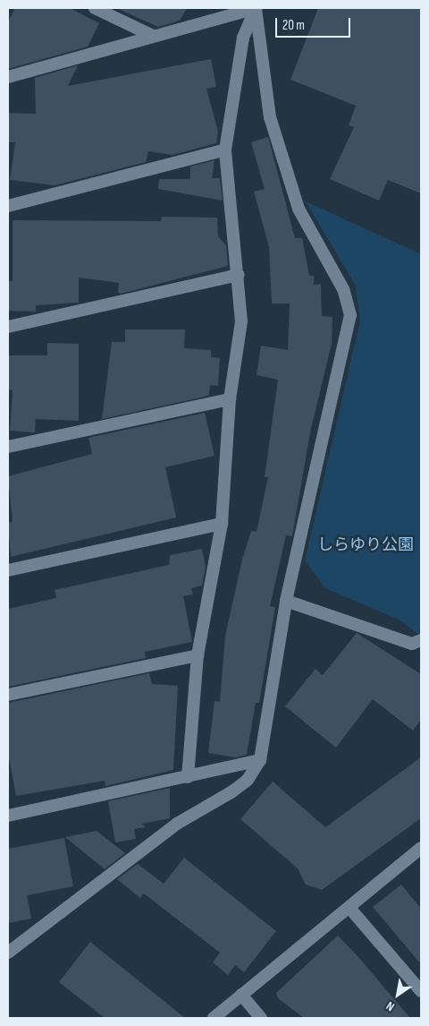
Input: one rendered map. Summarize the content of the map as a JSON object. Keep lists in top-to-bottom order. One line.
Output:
{"parks":["しらゆり公園"],"scale_bar":"20 m","north":"bottom left"}
